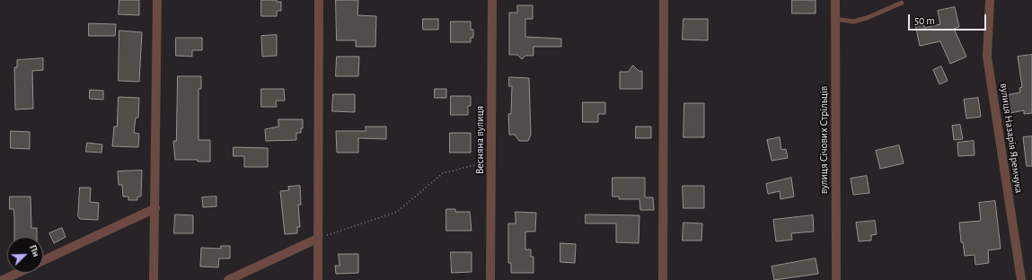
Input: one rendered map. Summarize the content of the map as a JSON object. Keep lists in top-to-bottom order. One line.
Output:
{"streets":{"street":["вулиця Назарія Яремчука","Весняна вулиця","вулиця Січових Стрільців"]},"scale_bar":"50 m","north":"top right"}
